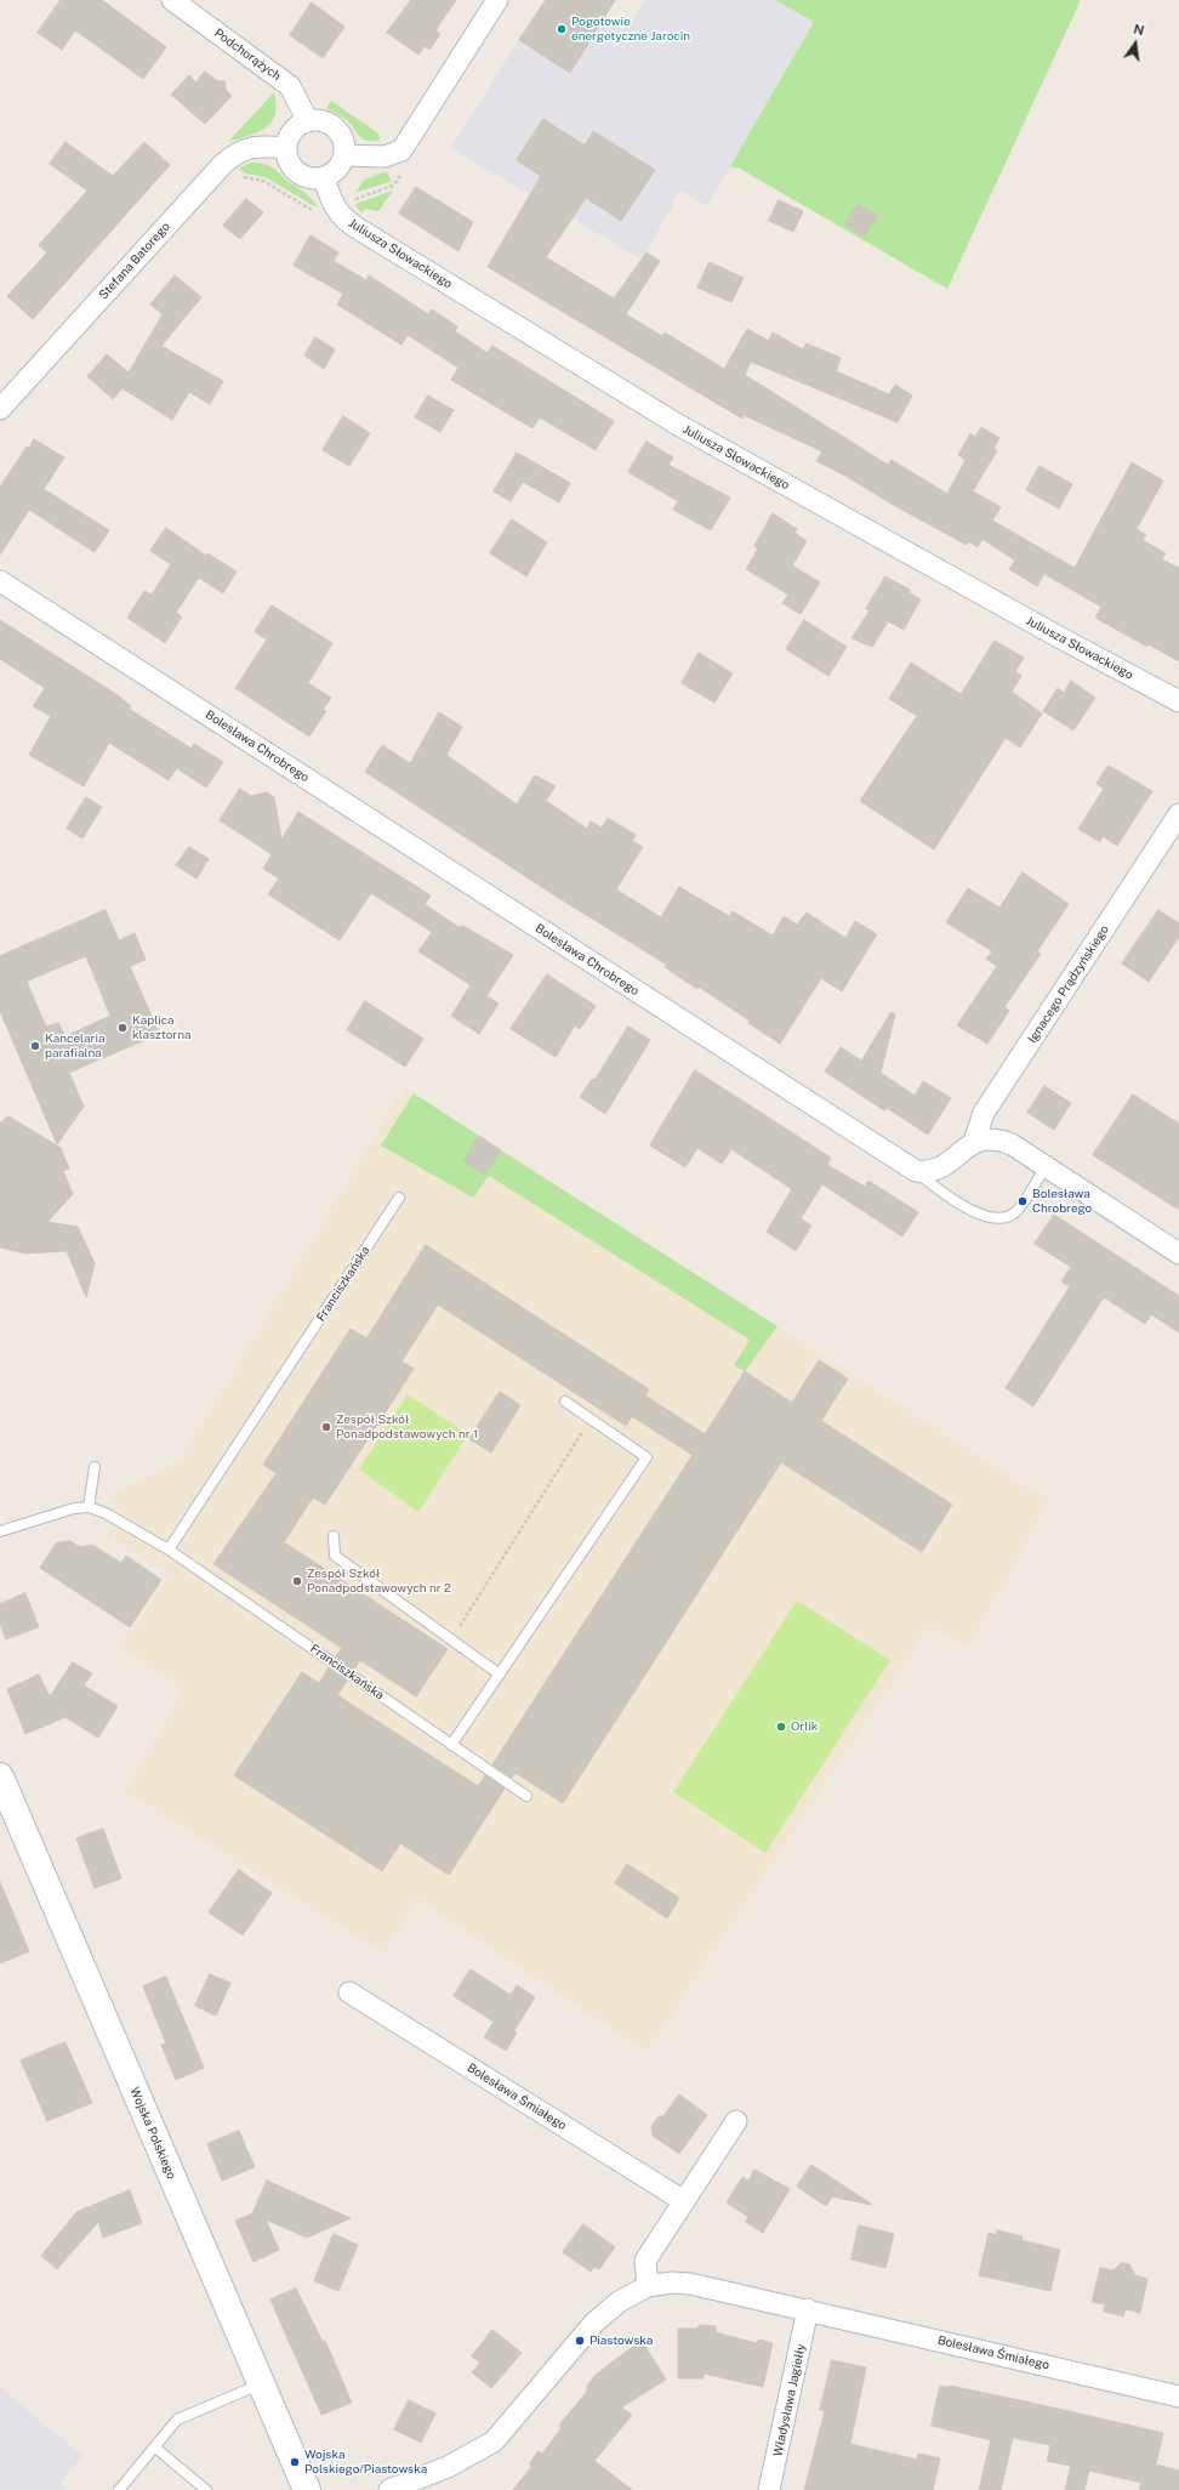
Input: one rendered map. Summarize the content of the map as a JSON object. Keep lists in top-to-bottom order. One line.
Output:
{"streets":{"main road":["Wojska Polskiego"],"street":["Podchorążych","Juliusza Słowackiego","Stefana Batorego","Bolesława Chrobrego","Ignacego Prądzyńskiego","Bolesława Śmiałego","Władysława Jagiełły"],"lane":["Franciszkańska"]},"crossings":[["Podchorążych","Juliusza Słowackiego"],["Podchorążych","Stefana Batorego"],["Juliusza Słowackiego","Stefana Batorego"],["Bolesława Śmiałego","Władysława Jagiełły"]],"places":["Pogotowie energetyczne Jarocin","Kaplica klasztorna","Kancelaria parafialna","Bolesława Chrobrego","Zespół Szkół Ponadpodstawowych nr 1","Zespół Szkół Ponadpodstawowych nr 2","Orlik","Piastowska","Wojska Polskiego/Piastowska"],"north":"top"}
